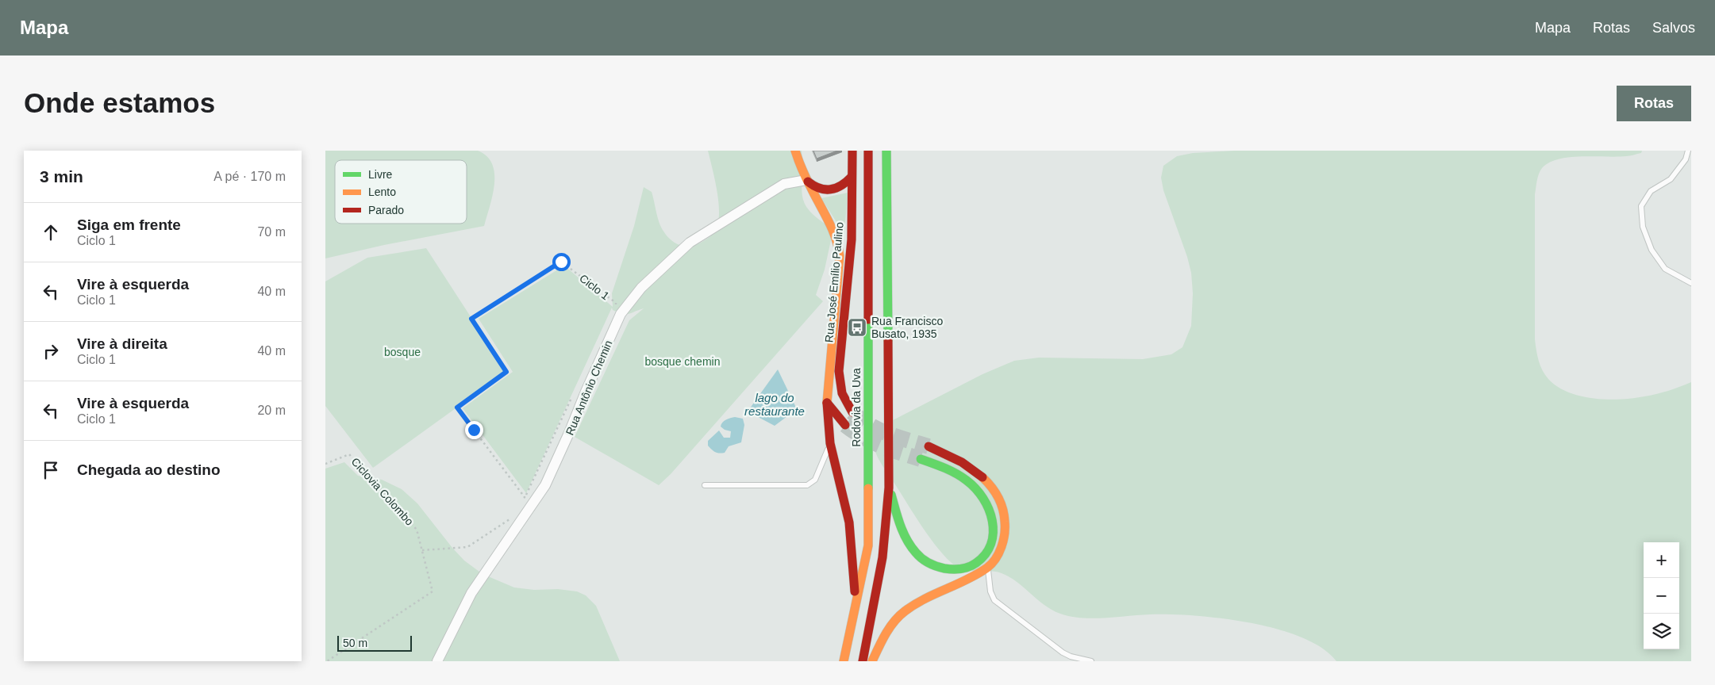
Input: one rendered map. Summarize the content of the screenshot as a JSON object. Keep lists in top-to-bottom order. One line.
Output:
{"streets":{"main road":["Rua José Emílio Paulino","Rodovia da Uva"],"street":["Rua Antônio Chemin"],"path":["Ciclo 1","Ciclovia Colombo"]},"crossings":[["Rua José Emílio Paulino","Rua Antônio Chemin"],["Rua José Emílio Paulino","Rodovia da Uva"]],"water":["lago do restaurante"],"parks":["bosque","bosque chemin"],"places":{"bus stop":["Rua Francisco Busato, 1935"]},"legend":["Livre","Lento","Parado"],"scale_bar":"50 m","page":{"header":"Mapa","nav":["Mapa","Rotas","Salvos"],"buttons":"Rotas","title":"Onde estamos","heading":["3 min","A pé · 170 m"],"list":[["Siga em frente","Ciclo 1","70 m"],["Vire à esquerda","Ciclo 1","40 m"],["Vire à direita","Ciclo 1","40 m"],["Vire à esquerda","Ciclo 1","20 m"],"Chegada ao destino"],"map_buttons":["+","−"],"scale":"50 m"}}
